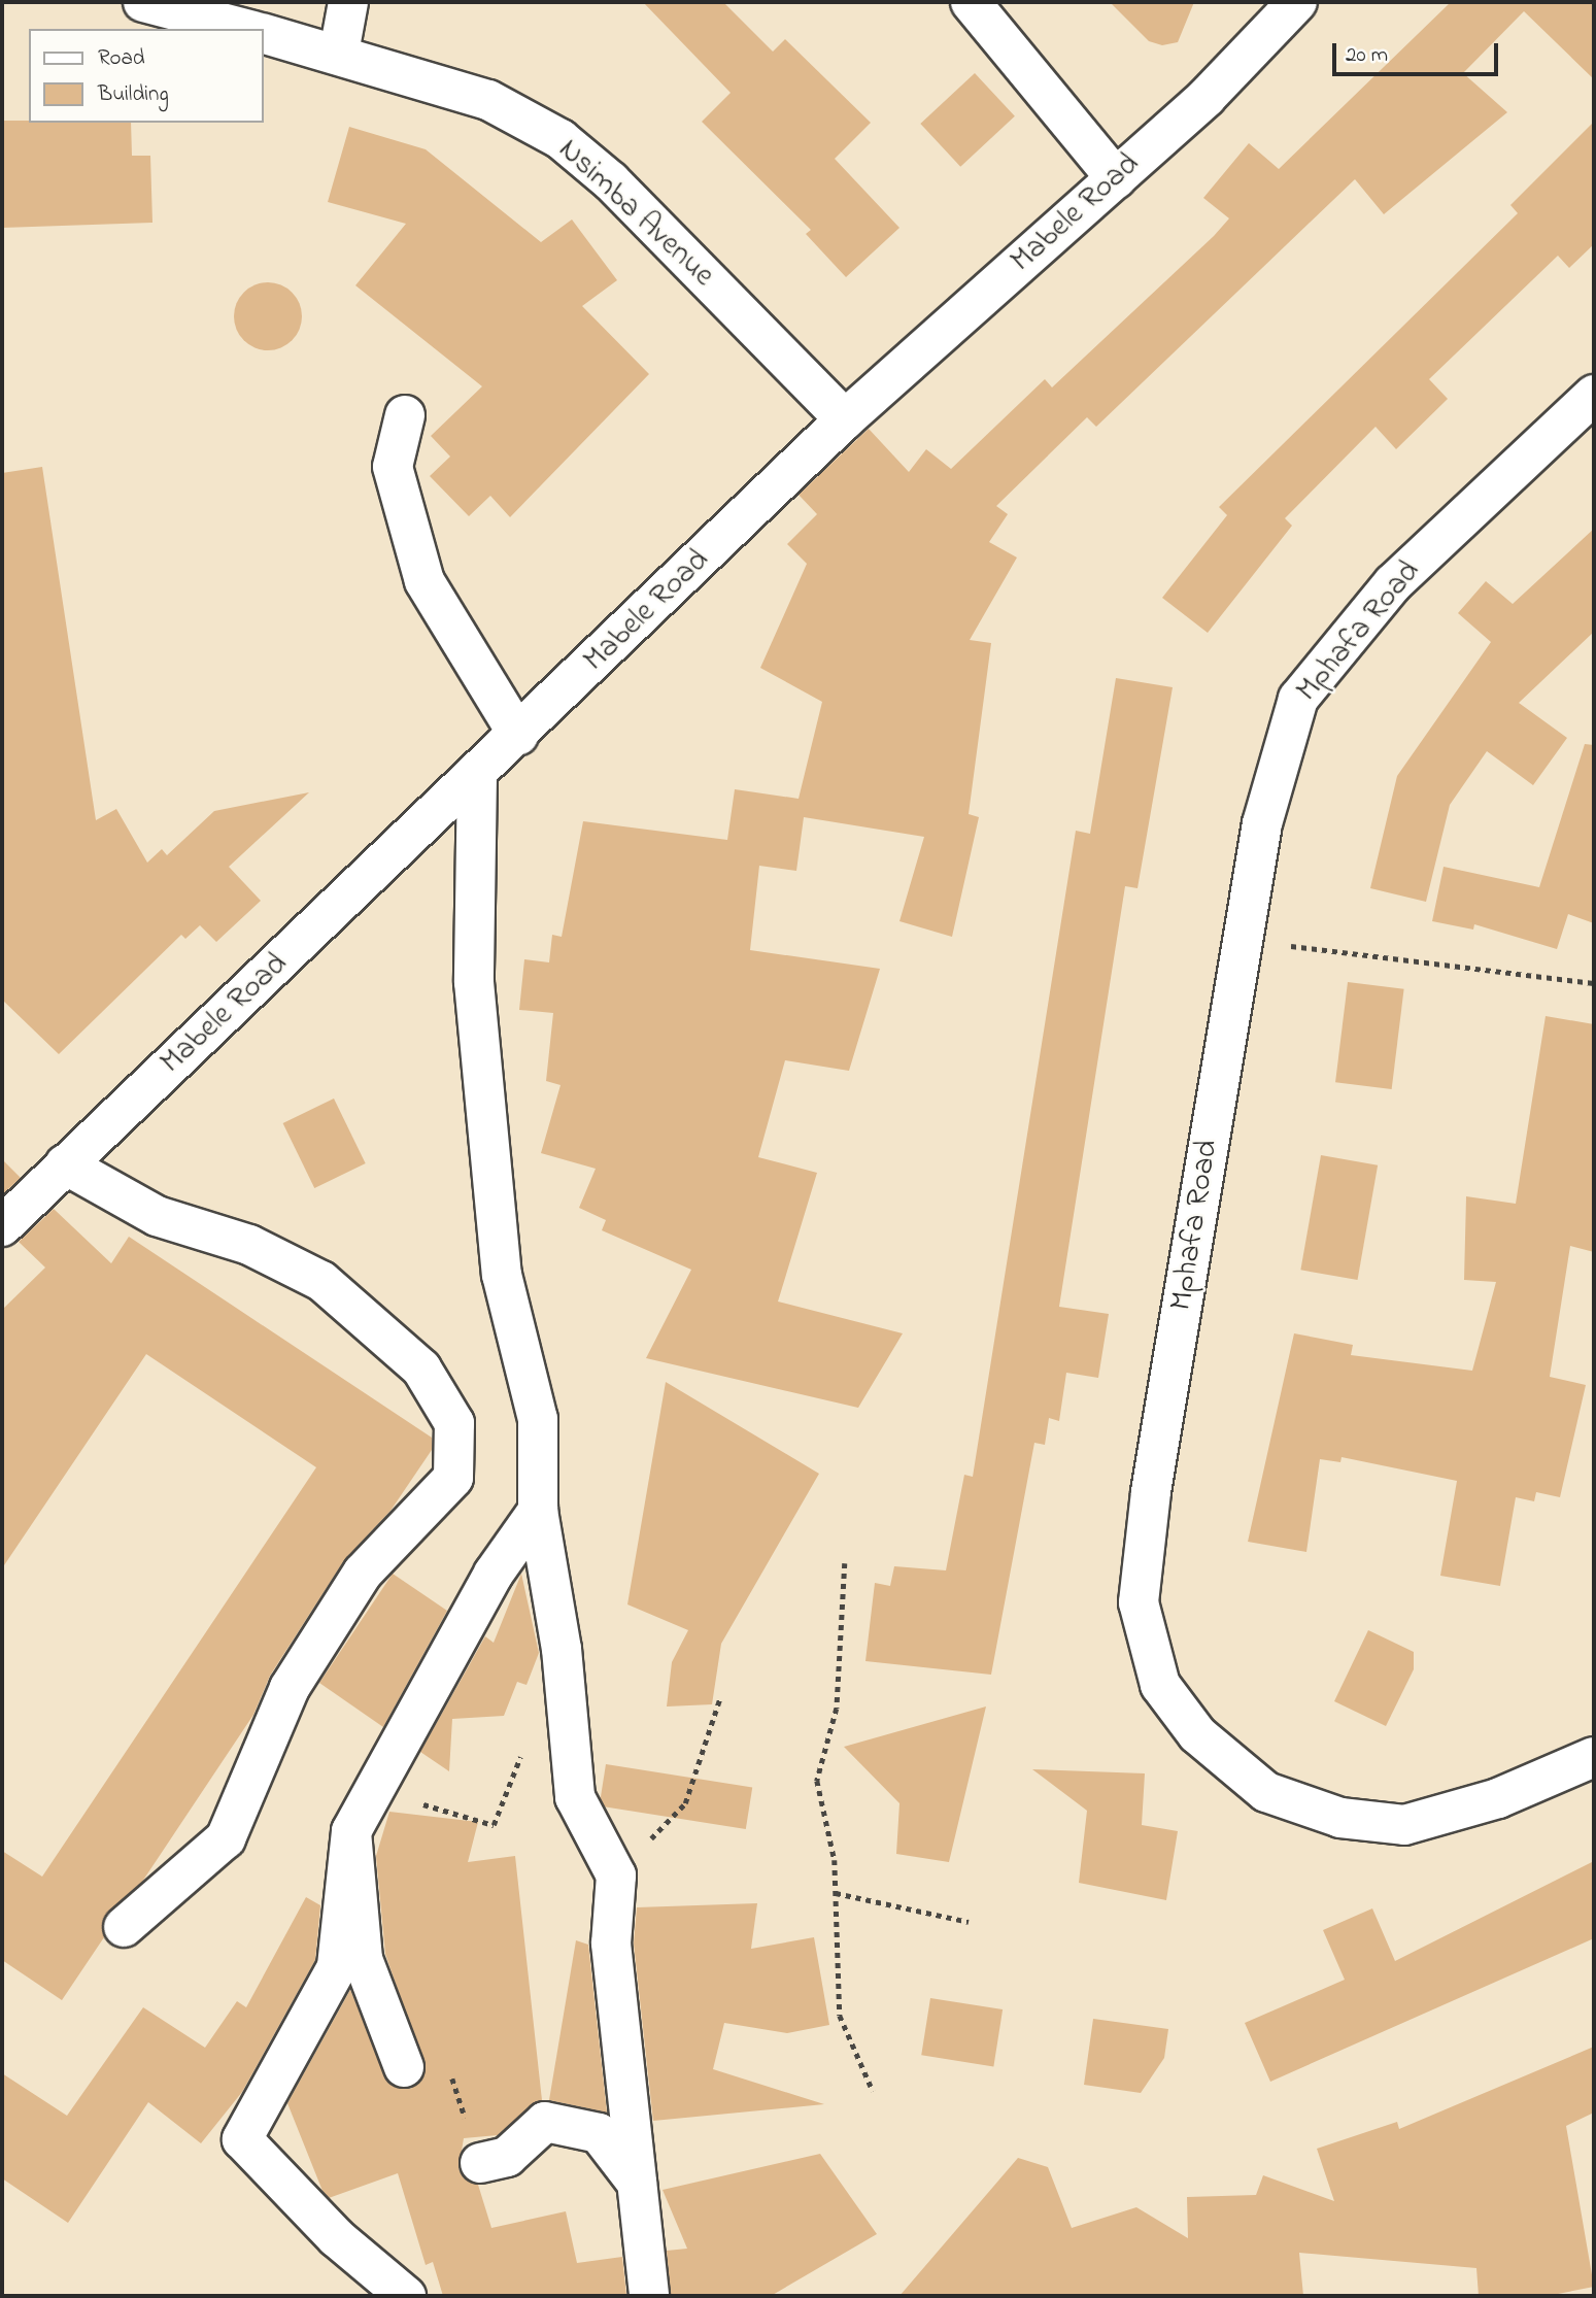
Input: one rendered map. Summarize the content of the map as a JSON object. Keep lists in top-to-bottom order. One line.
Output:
{"streets":{"street":["Nsimba Avenue","Mabele Road","Mphafa Road"]},"crossings":[["Nsimba Avenue","Mabele Road"]],"legend":["Road","Building"],"scale_bar":"20 m"}
